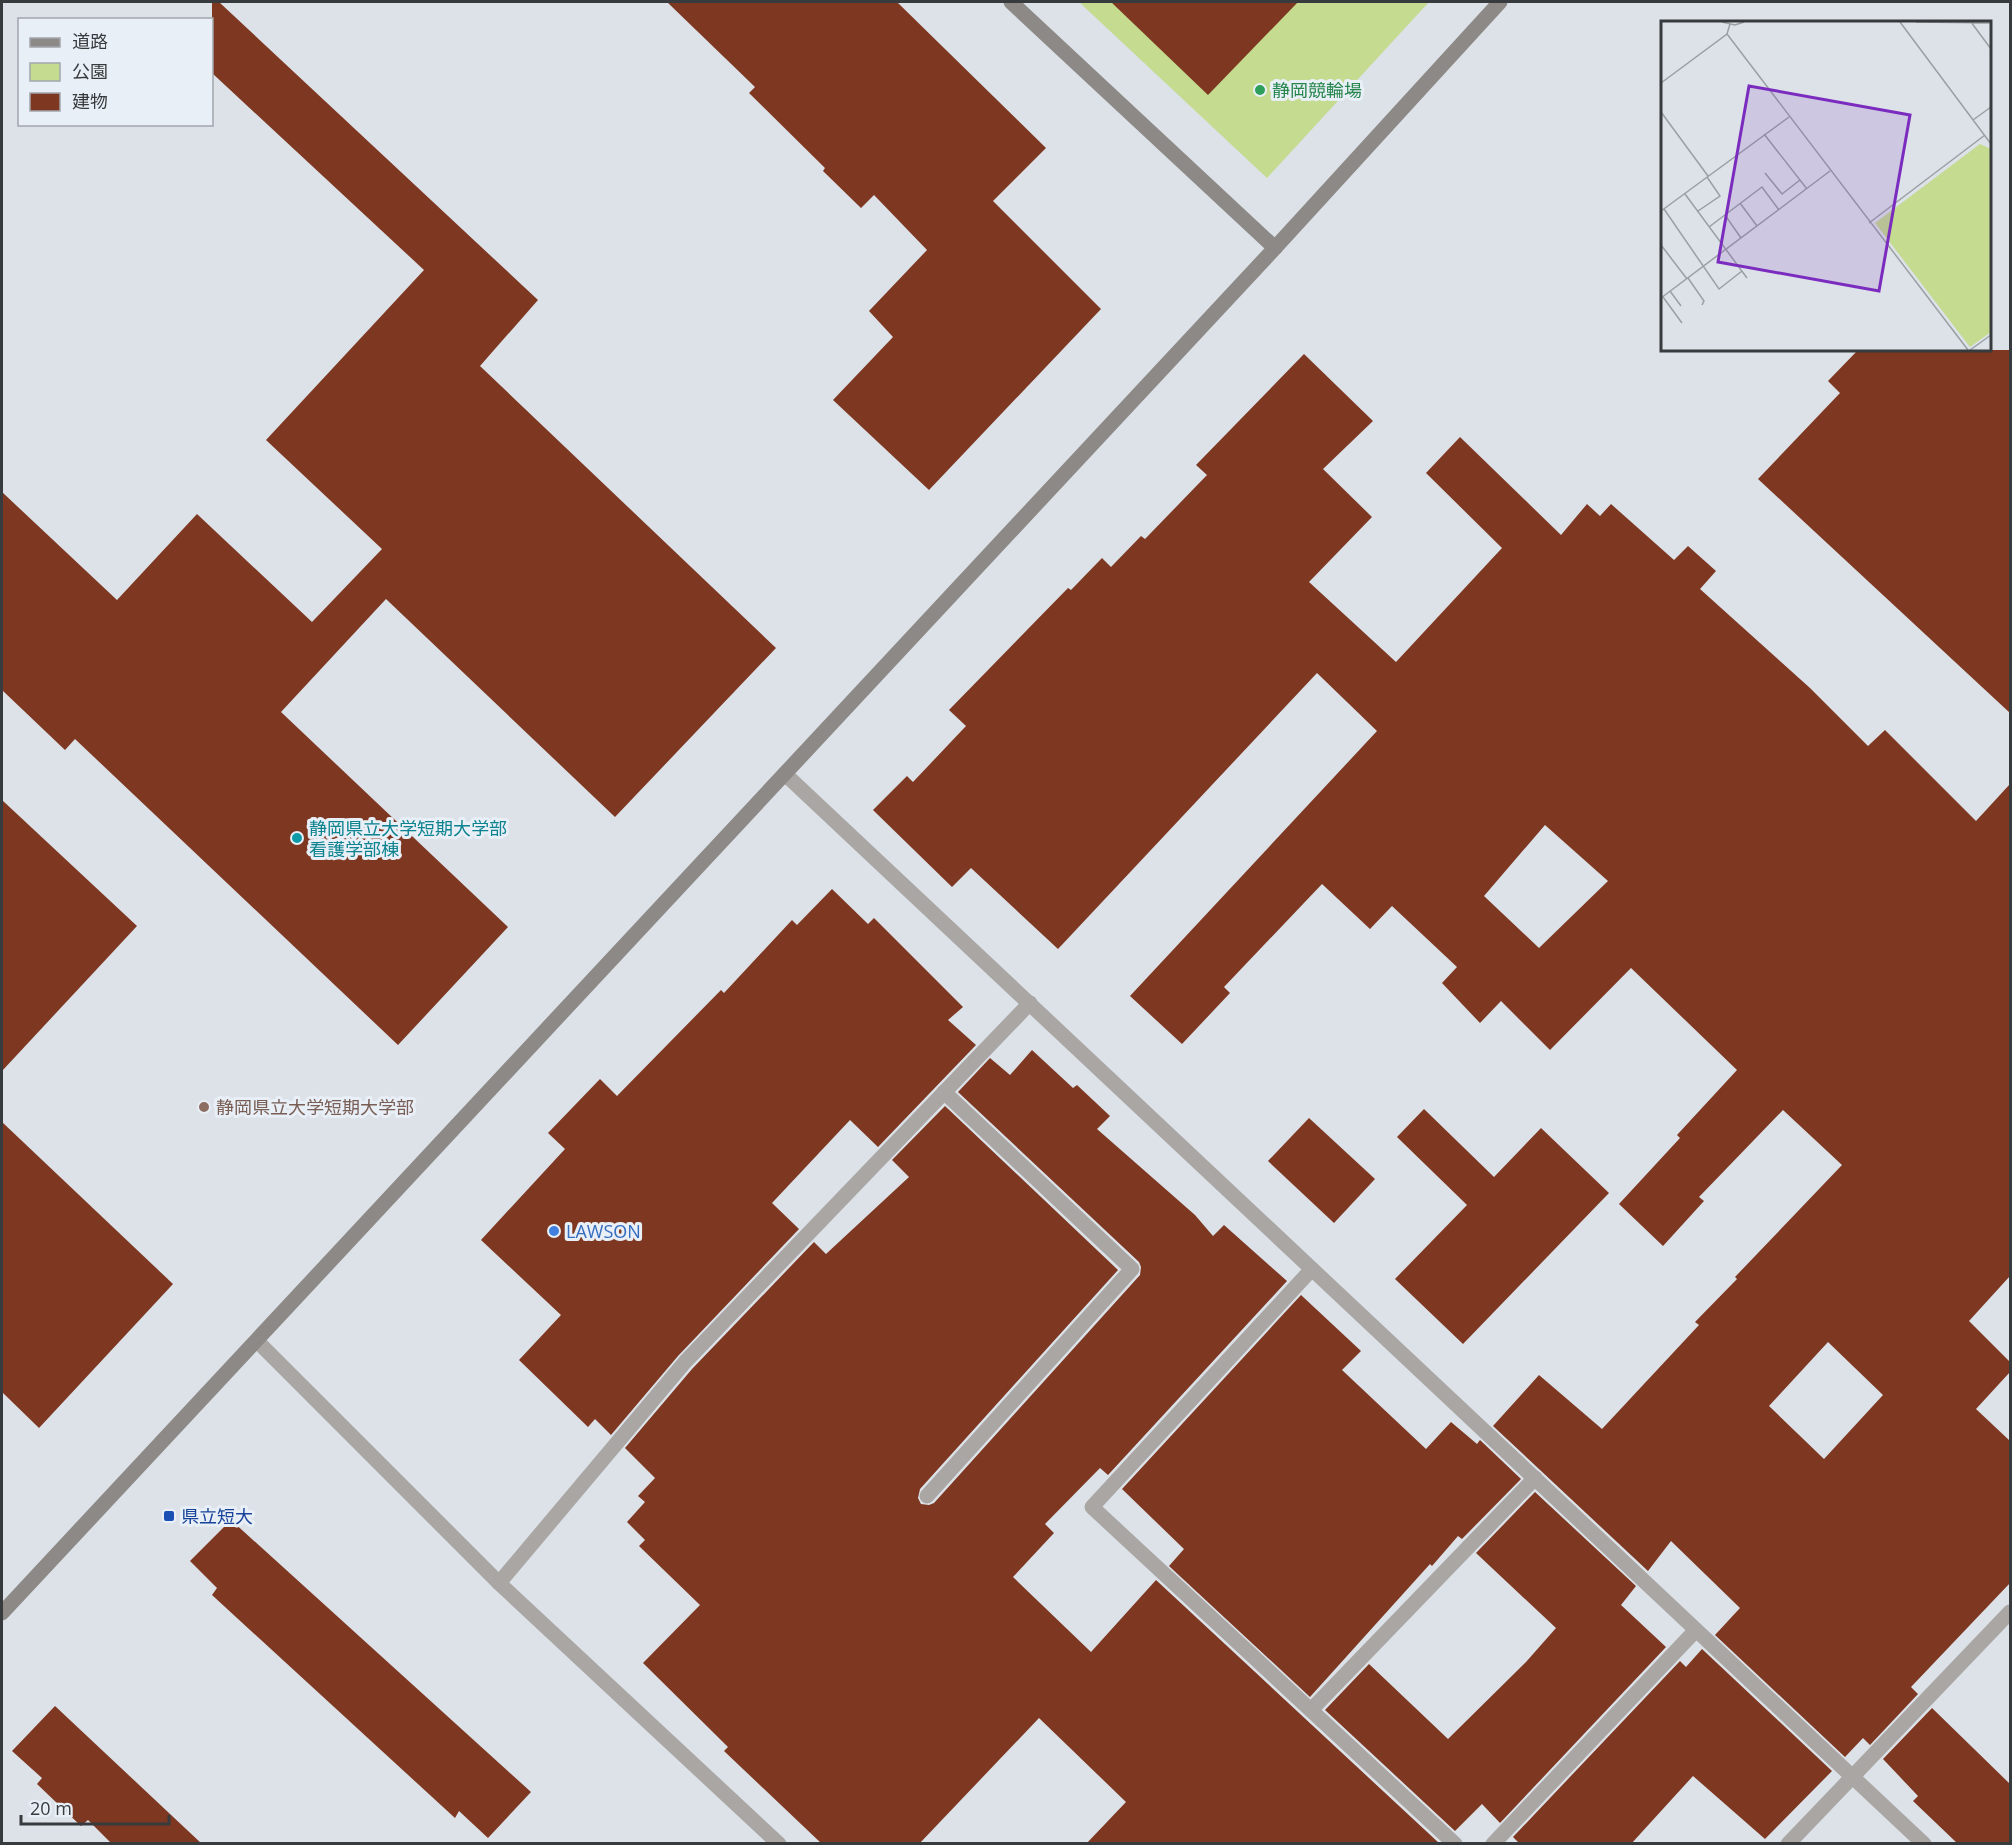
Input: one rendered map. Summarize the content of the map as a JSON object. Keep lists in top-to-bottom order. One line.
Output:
{"places":{"other":["静岡競輪場","静岡県立大学短期大学部 看護学部棟","静岡県立大学短期大学部","LAWSON"],"transit":["県立短大"]},"legend":["道路","公園","建物"],"scale_bar":"20 m"}
